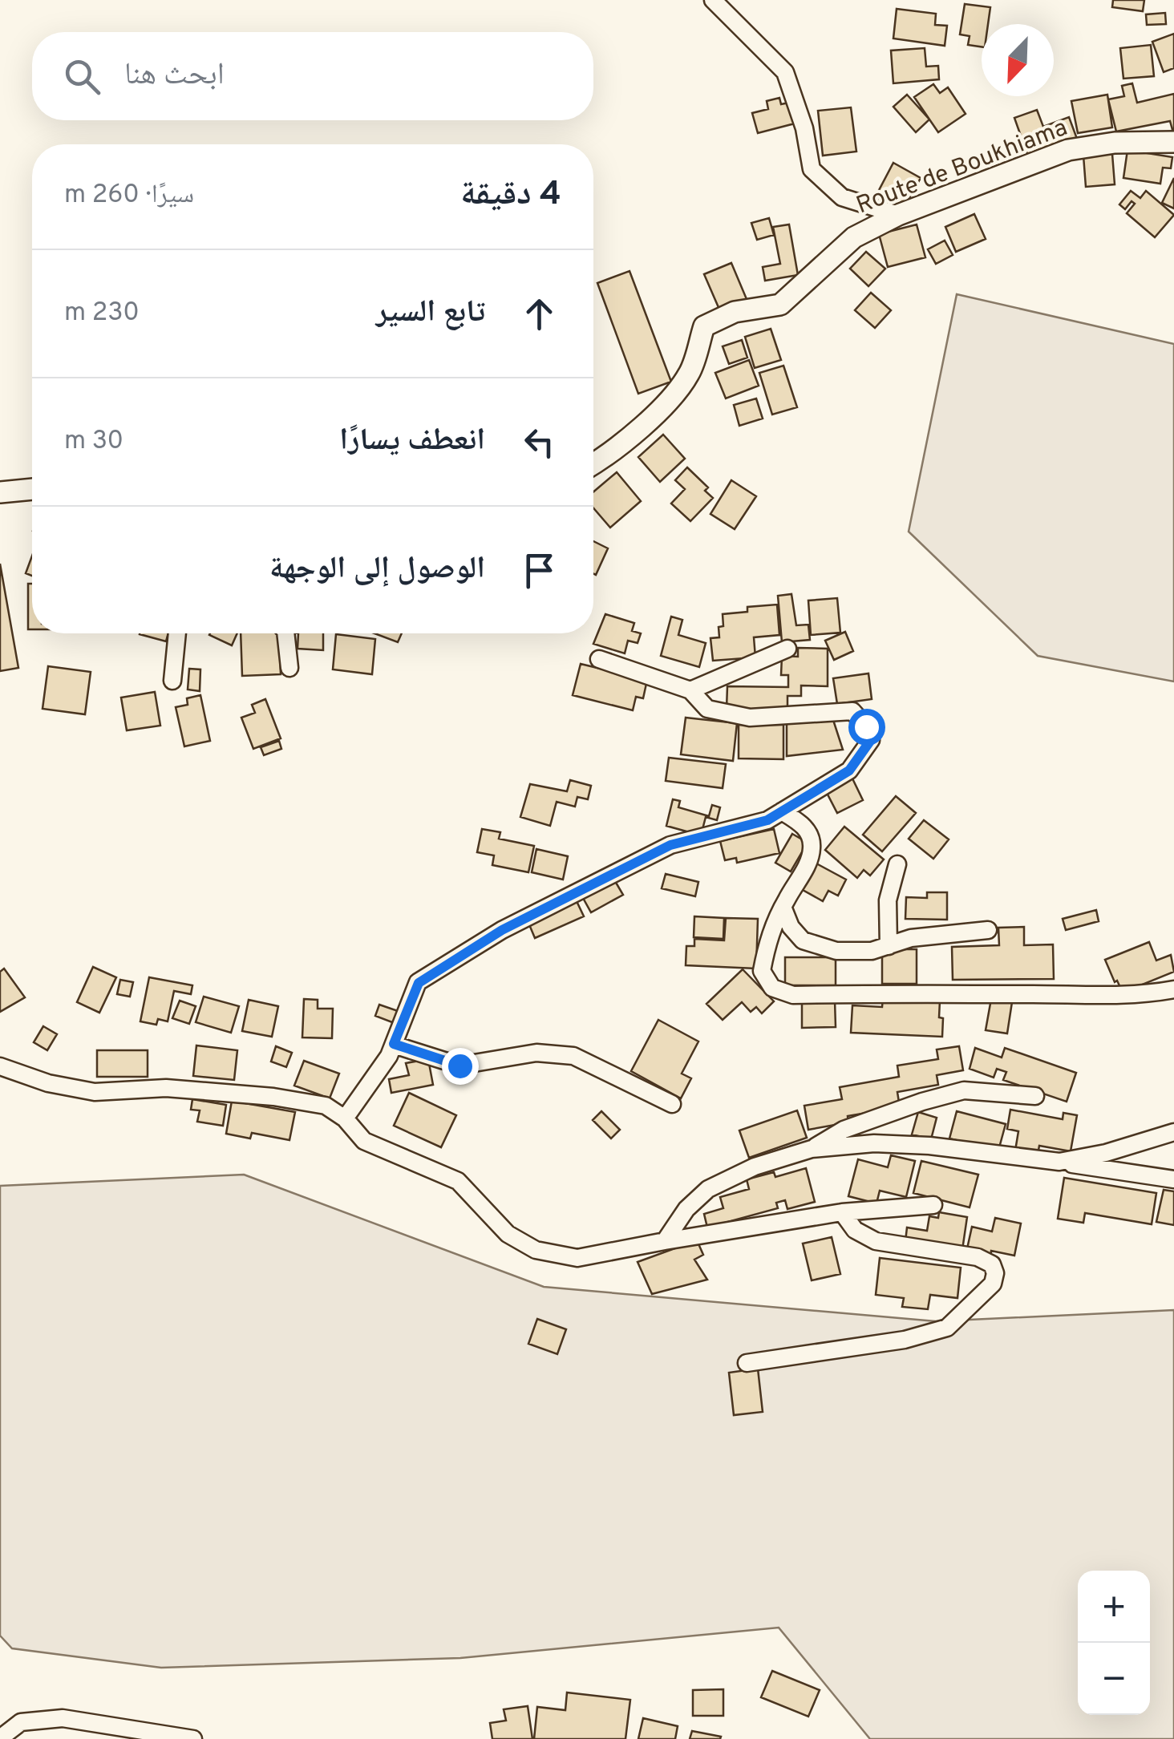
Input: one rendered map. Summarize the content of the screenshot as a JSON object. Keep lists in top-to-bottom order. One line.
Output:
{"streets":{"street":["Route de Boukhiama"]},"north":"bottom left","page":{"search":"ابحث هنا","heading":["4 دقيقة","سيرًا · 260 m"],"list":[["تابع السير","230 m"],["انعطف يسارًا","30 m"],"الوصول إلى الوجهة"],"map_buttons":["+","−"]}}
